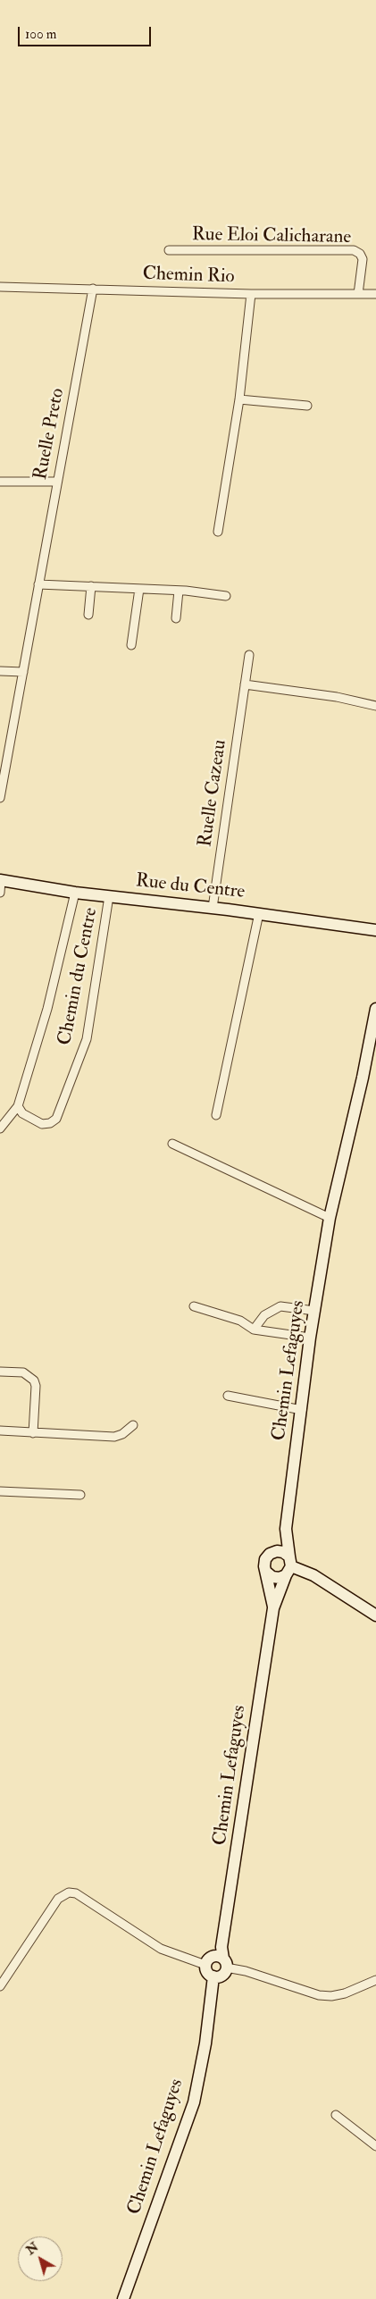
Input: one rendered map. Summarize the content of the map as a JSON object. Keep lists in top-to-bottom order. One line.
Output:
{"streets":{"main road":["Rue du Centre","Chemin Lefaguyes"],"street":["Rue Eloi Calicharane","Chemin Rio","Ruelle Preto","Ruelle Cazeau","Chemin du Centre"]},"crossings":[["Rue Eloi Calicharane","Chemin Rio"],["Chemin Rio","Ruelle Preto"],["Ruelle Cazeau","Rue du Centre"],["Rue du Centre","Chemin du Centre"]],"scale_bar":"100 m","north":"top left"}
